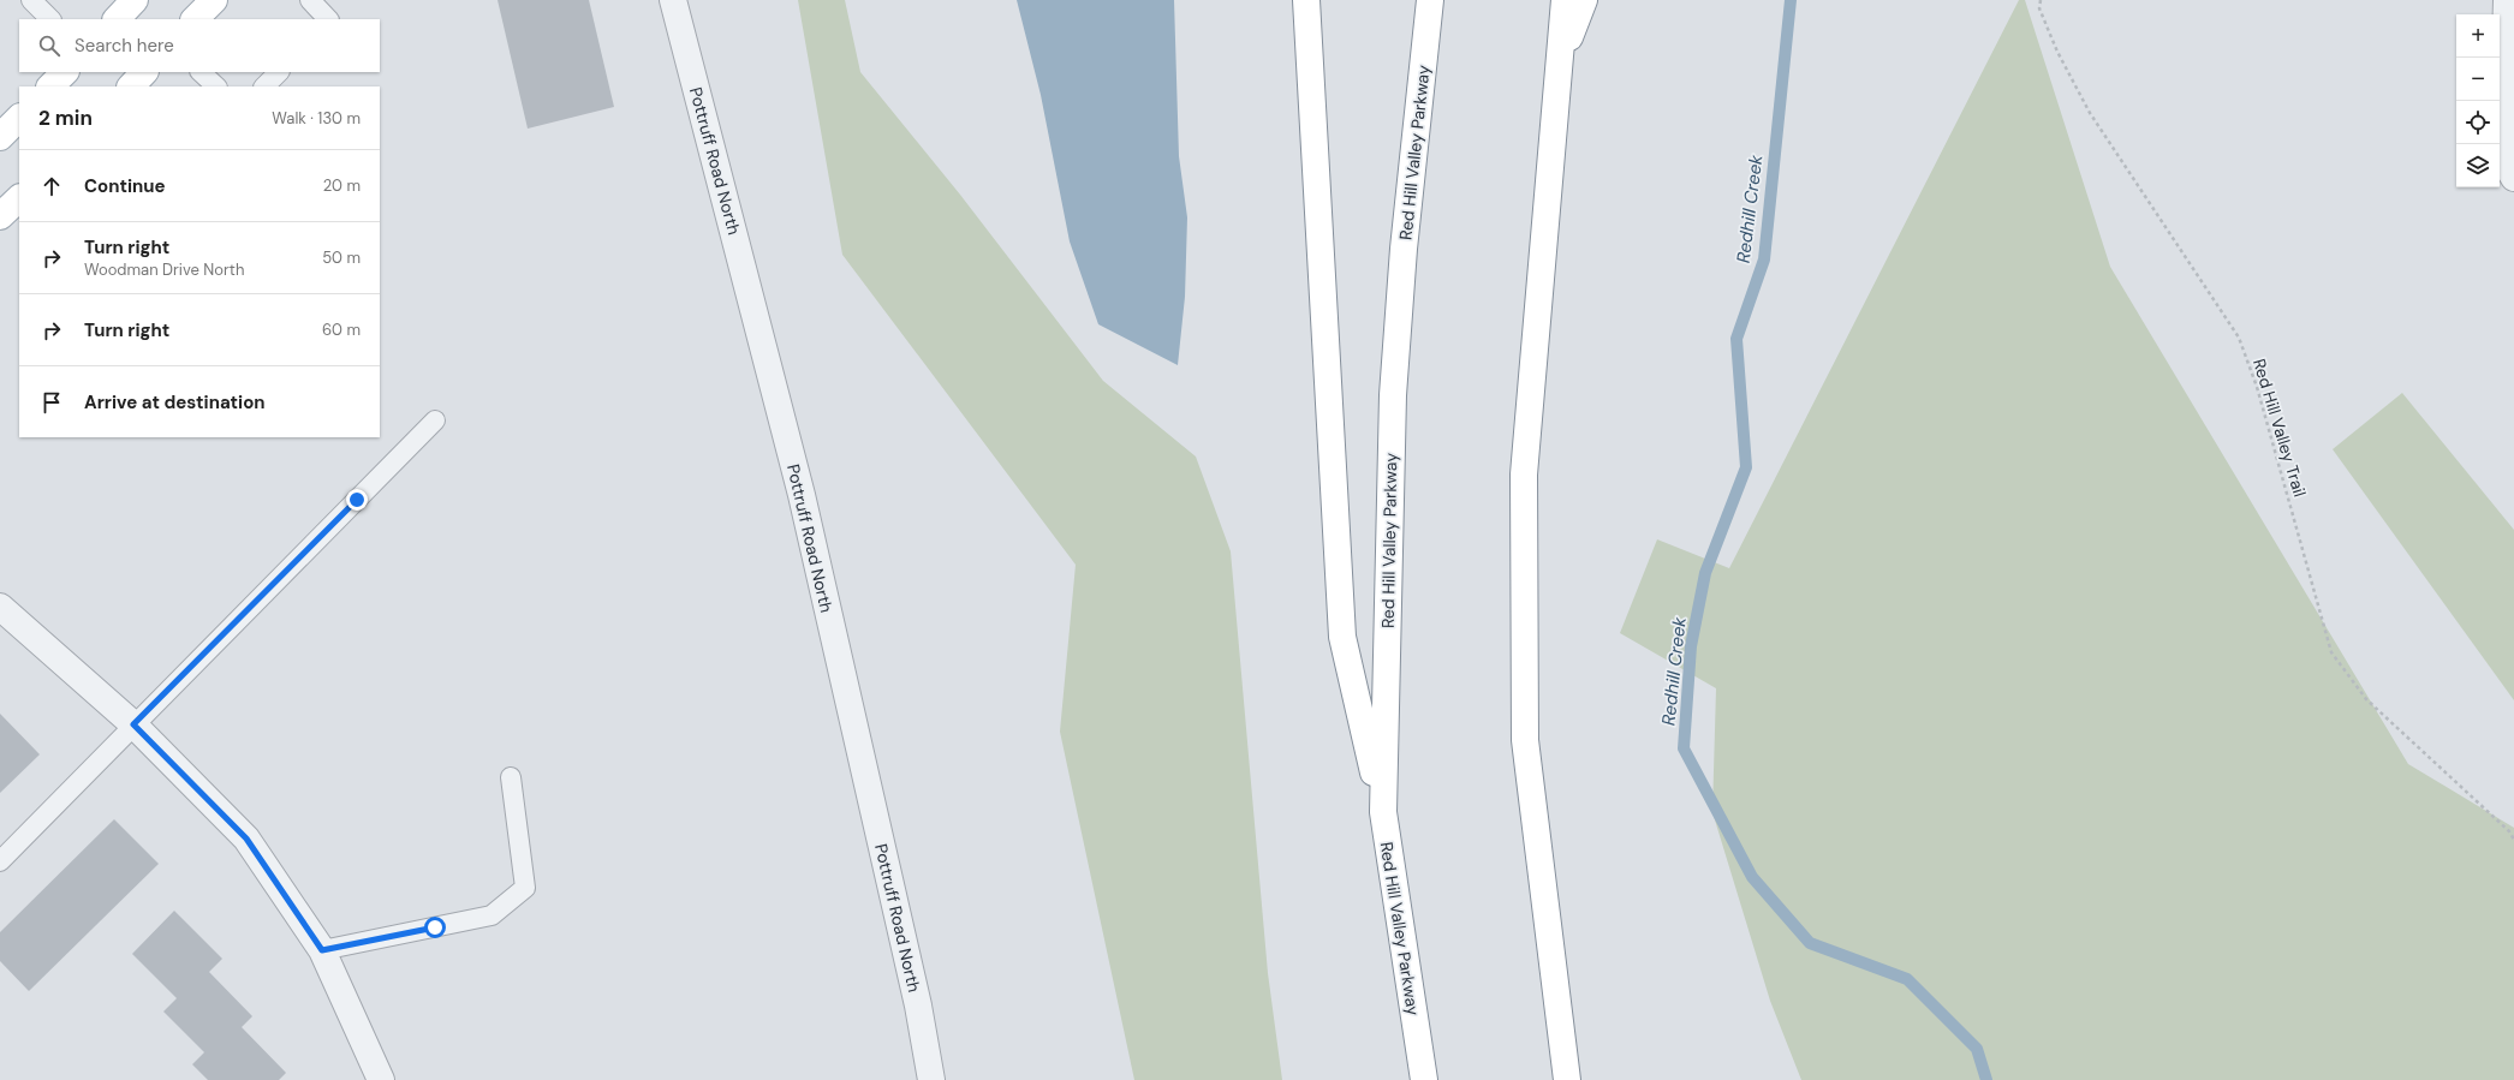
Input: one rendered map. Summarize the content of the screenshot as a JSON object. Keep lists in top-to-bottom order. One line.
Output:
{"streets":{"main road":["Red Hill Valley Parkway"],"street":["Pottruff Road North"],"path":["Red Hill Valley Trail"]},"water":["Redhill Creek"],"page":{"map_buttons":["+","−"],"search":"Search here","heading":["2 min","Walk · 130 m"],"list":[["Continue","20 m"],["Turn right","Woodman Drive North","50 m"],["Turn right","60 m"],"Arrive at destination"]}}
